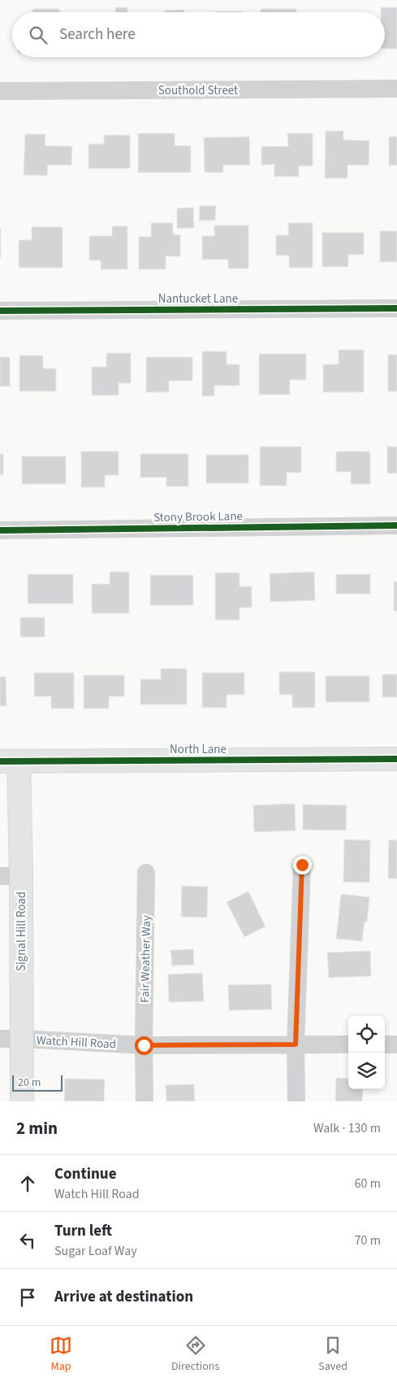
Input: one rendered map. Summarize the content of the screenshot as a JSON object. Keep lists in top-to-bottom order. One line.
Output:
{"streets":{"street":["Southold Street","Nantucket Lane","Stony Brook Lane","North Lane","Signal Hill Road","Fair Weather Way","Watch Hill Road"]},"crossings":[["North Lane","Signal Hill Road"],["Signal Hill Road","Watch Hill Road"],["Fair Weather Way","Watch Hill Road"]],"scale_bar":"20 m","page":{"search":"Search here","scale":"20 m","heading":["2 min","Walk · 130 m"],"list":[["Continue","Watch Hill Road","60 m"],["Turn left","Sugar Loaf Way","70 m"],"Arrive at destination"],"nav":["Map","Directions","Saved"]}}
